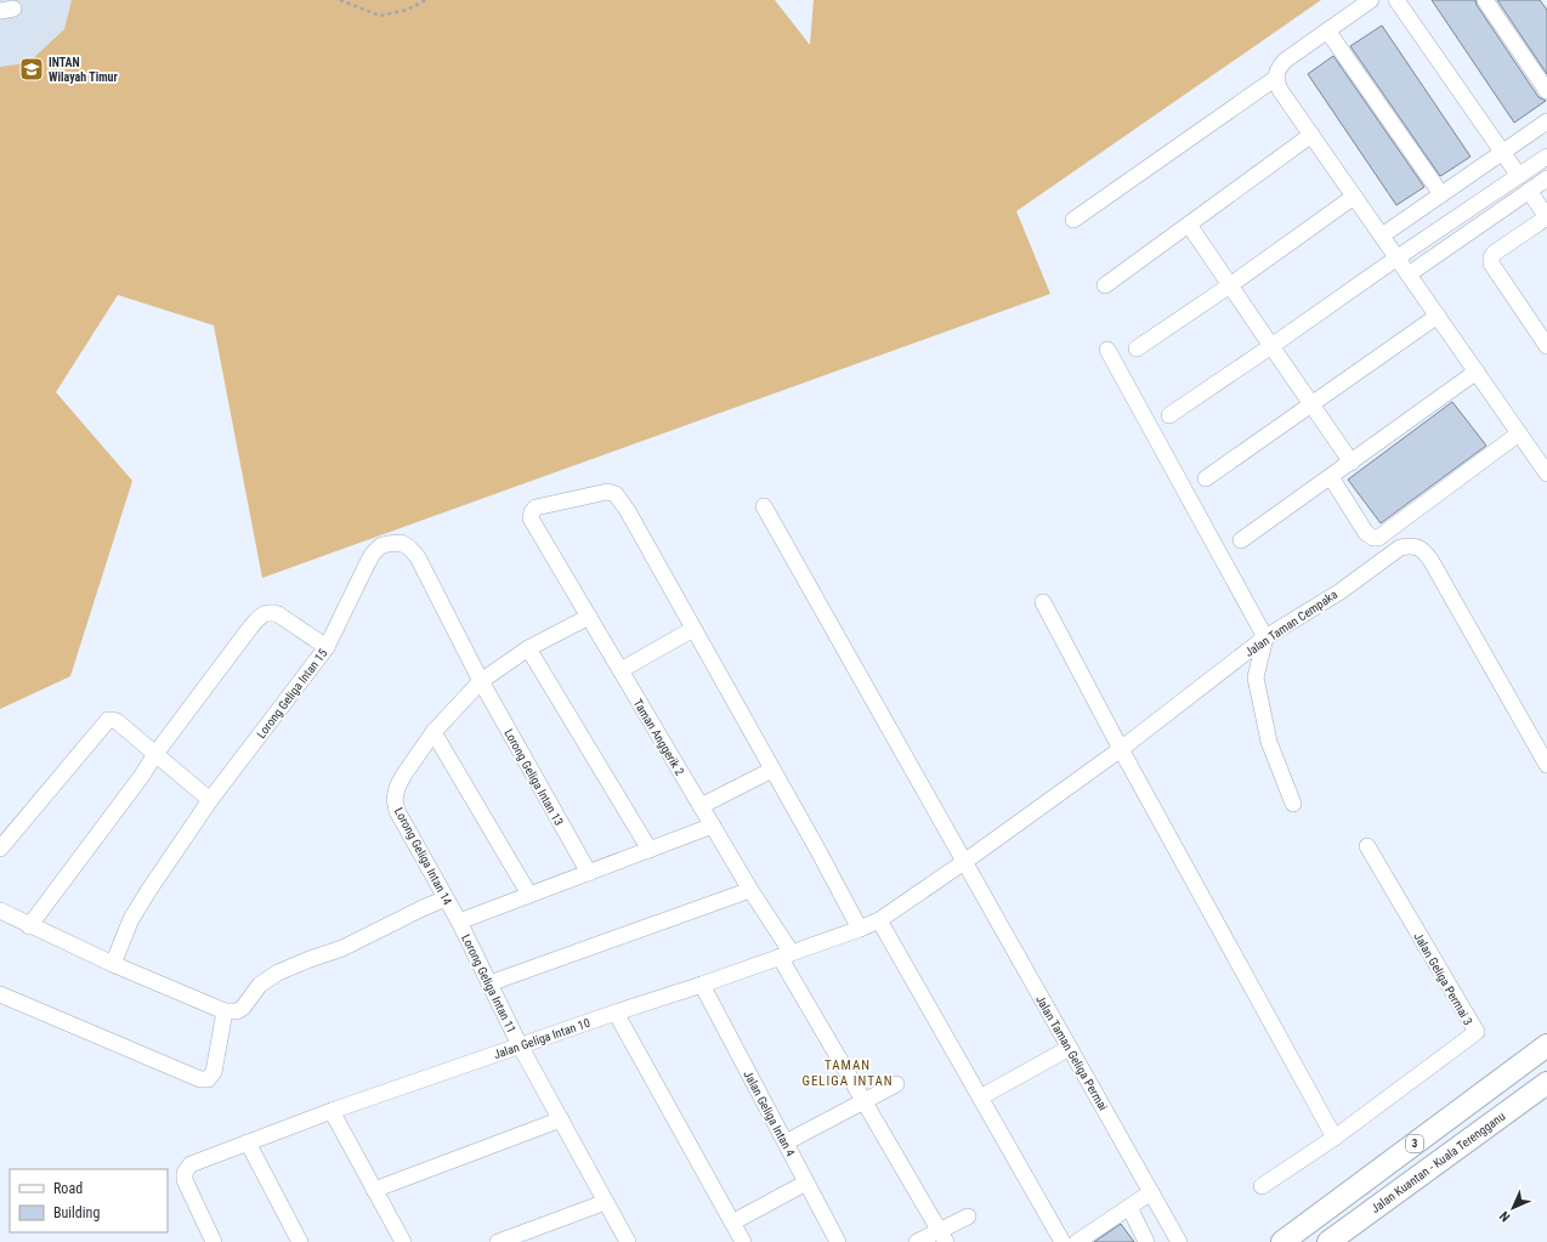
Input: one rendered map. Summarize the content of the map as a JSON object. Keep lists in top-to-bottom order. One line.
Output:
{"streets":{"highway":["3","Jalan Kuantan - Kuala Terengganu"],"street":["Jalan Taman Cempaka","Lorong Geliga Intan 15","Taman Anggerik 2","Lorong Geliga Intan 13","Lorong Geliga Intan 14","Jalan Geliga Permai 3","Lorong Geliga Intan 11","Jalan Geliga Intan 10","Jalan Taman Geliga Permai","Jalan Geliga Intan 4"]},"crossings":[["Jalan Taman Cempaka","Jalan Geliga Intan 10"],["Jalan Taman Cempaka","Jalan Taman Geliga Permai"],["Lorong Geliga Intan 15","Lorong Geliga Intan 13"],["Lorong Geliga Intan 15","Lorong Geliga Intan 14"],["Taman Anggerik 2","Lorong Geliga Intan 14"],["Taman Anggerik 2","Jalan Geliga Intan 10"],["Lorong Geliga Intan 13","Lorong Geliga Intan 14"],["Lorong Geliga Intan 14","Lorong Geliga Intan 11"],["Lorong Geliga Intan 11","Jalan Geliga Intan 10"],["Jalan Geliga Intan 10","Jalan Taman Geliga Permai"],["Jalan Geliga Intan 10","Jalan Geliga Intan 4"]],"districts":["TAMAN GELIGA INTAN"],"places":{"school or university":["INTAN Wilayah Timur"]},"legend":["Road","Building"],"north":"bottom left"}
